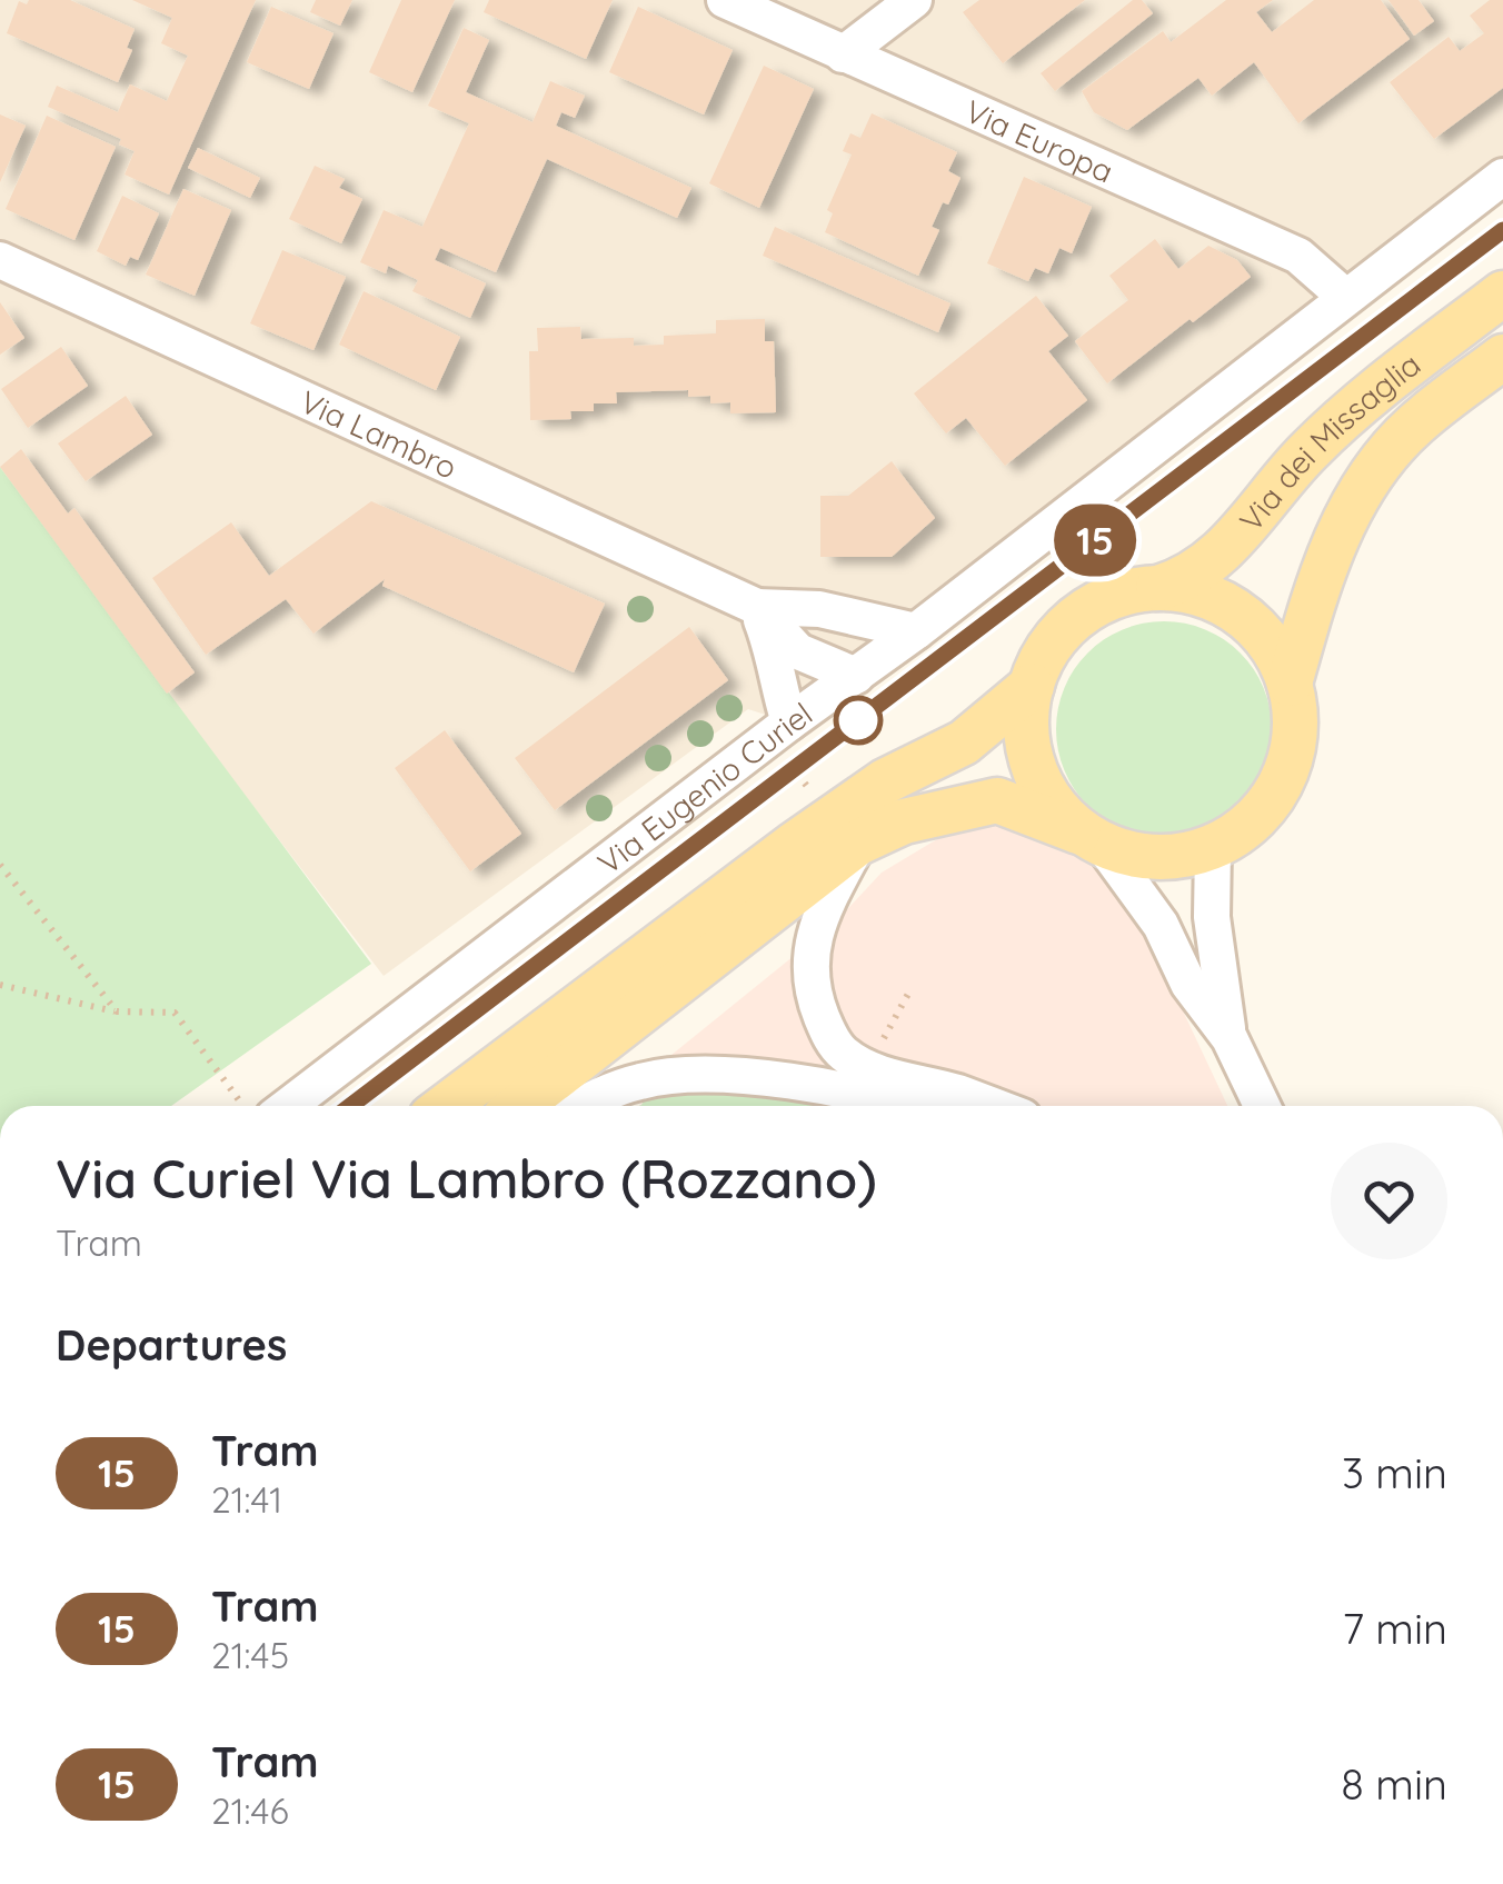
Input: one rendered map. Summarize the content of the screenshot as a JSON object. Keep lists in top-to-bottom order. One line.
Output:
{"streets":{"main road":["Via dei Missaglia"],"street":["Via Europa","Via Lambro","Via Eugenio Curiel"]},"crossings":[["Via Europa","Via Eugenio Curiel"]],"lines":["tram line 15"],"page":{"on_map":"15","heading":[["Via Curiel Via Lambro (Rozzano)","Tram"],"Departures"],"list":[{"mark":"15","name":"Tram","note":"21:41","value":"3 min"},{"mark":"15","name":"Tram","note":"21:45","value":"7 min"},{"mark":"15","name":"Tram","note":"21:46","value":"8 min"}]}}
